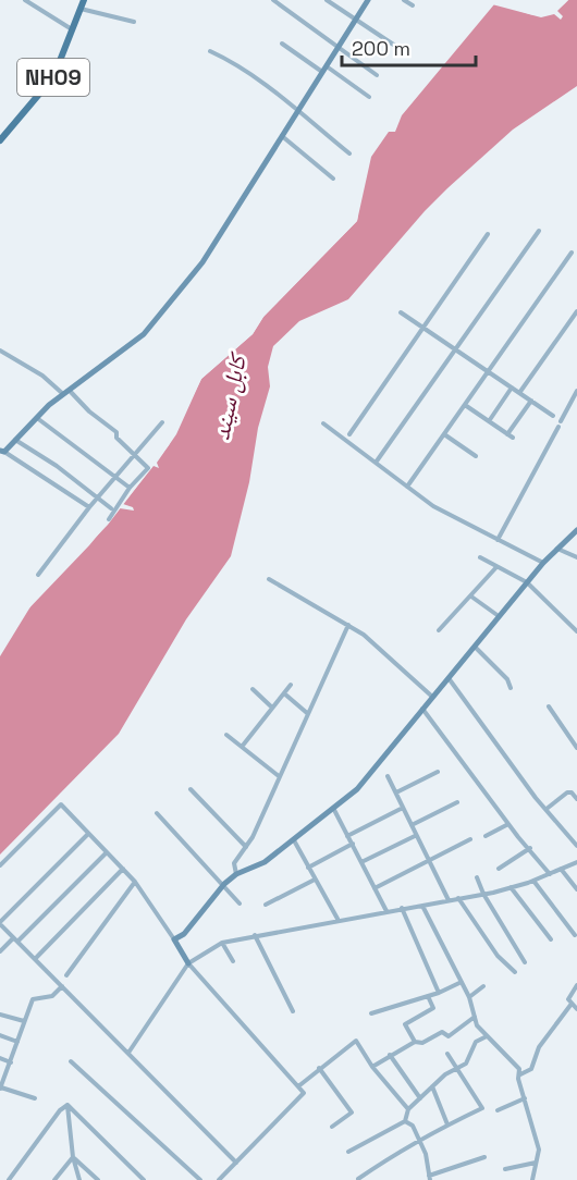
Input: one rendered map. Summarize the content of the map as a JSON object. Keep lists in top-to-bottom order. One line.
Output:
{"streets":{"main road":["NH09"]},"water":["کابل سيند"],"scale_bar":"200 m"}
